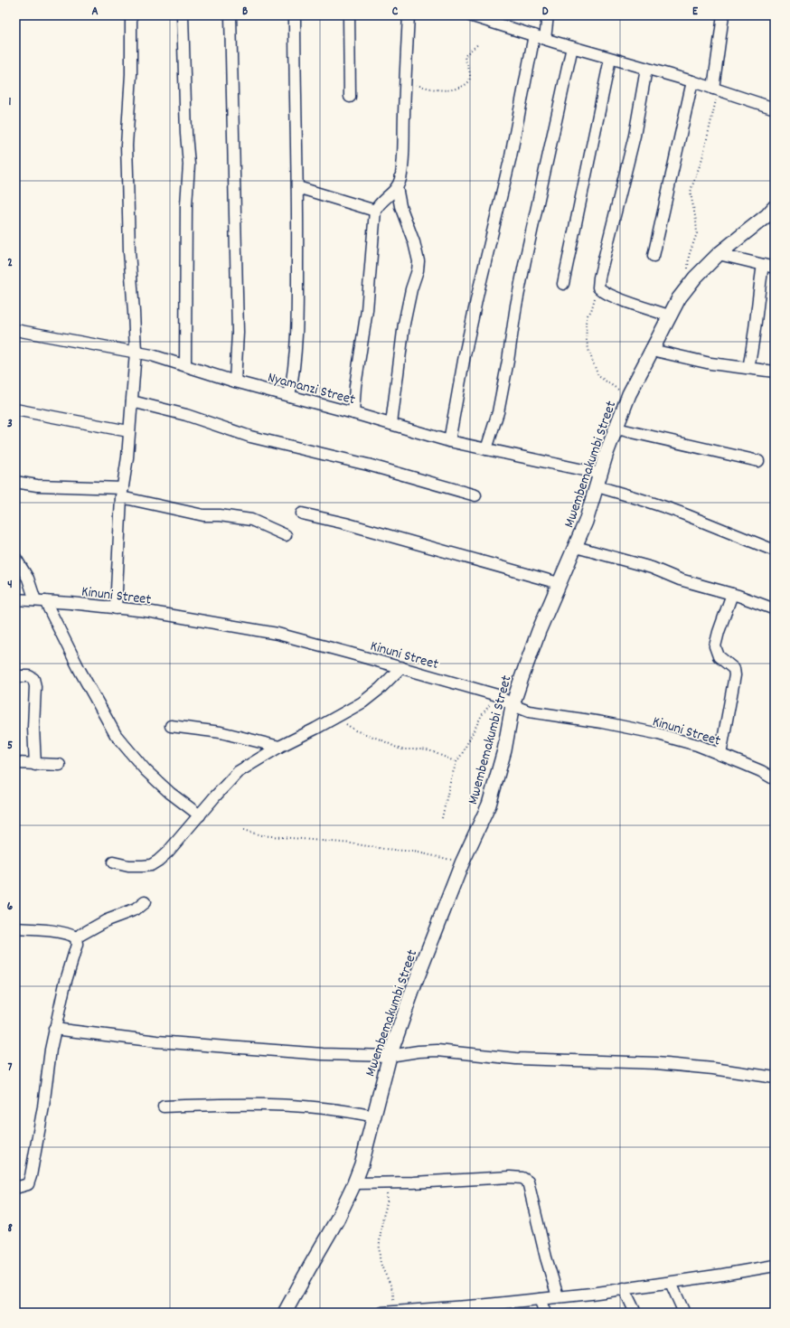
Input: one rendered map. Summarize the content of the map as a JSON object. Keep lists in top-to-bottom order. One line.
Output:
{"streets":{"street":["Nyamanzi Street","Mwembemakumbi Street","Kinuni Street"]},"crossings":[["Nyamanzi Street","Mwembemakumbi Street"],["Mwembemakumbi Street","Kinuni Street"]],"grid":{"columns":["A","B","C","D","E"],"rows":["1","2","3","4","5","6","7","8"]}}
